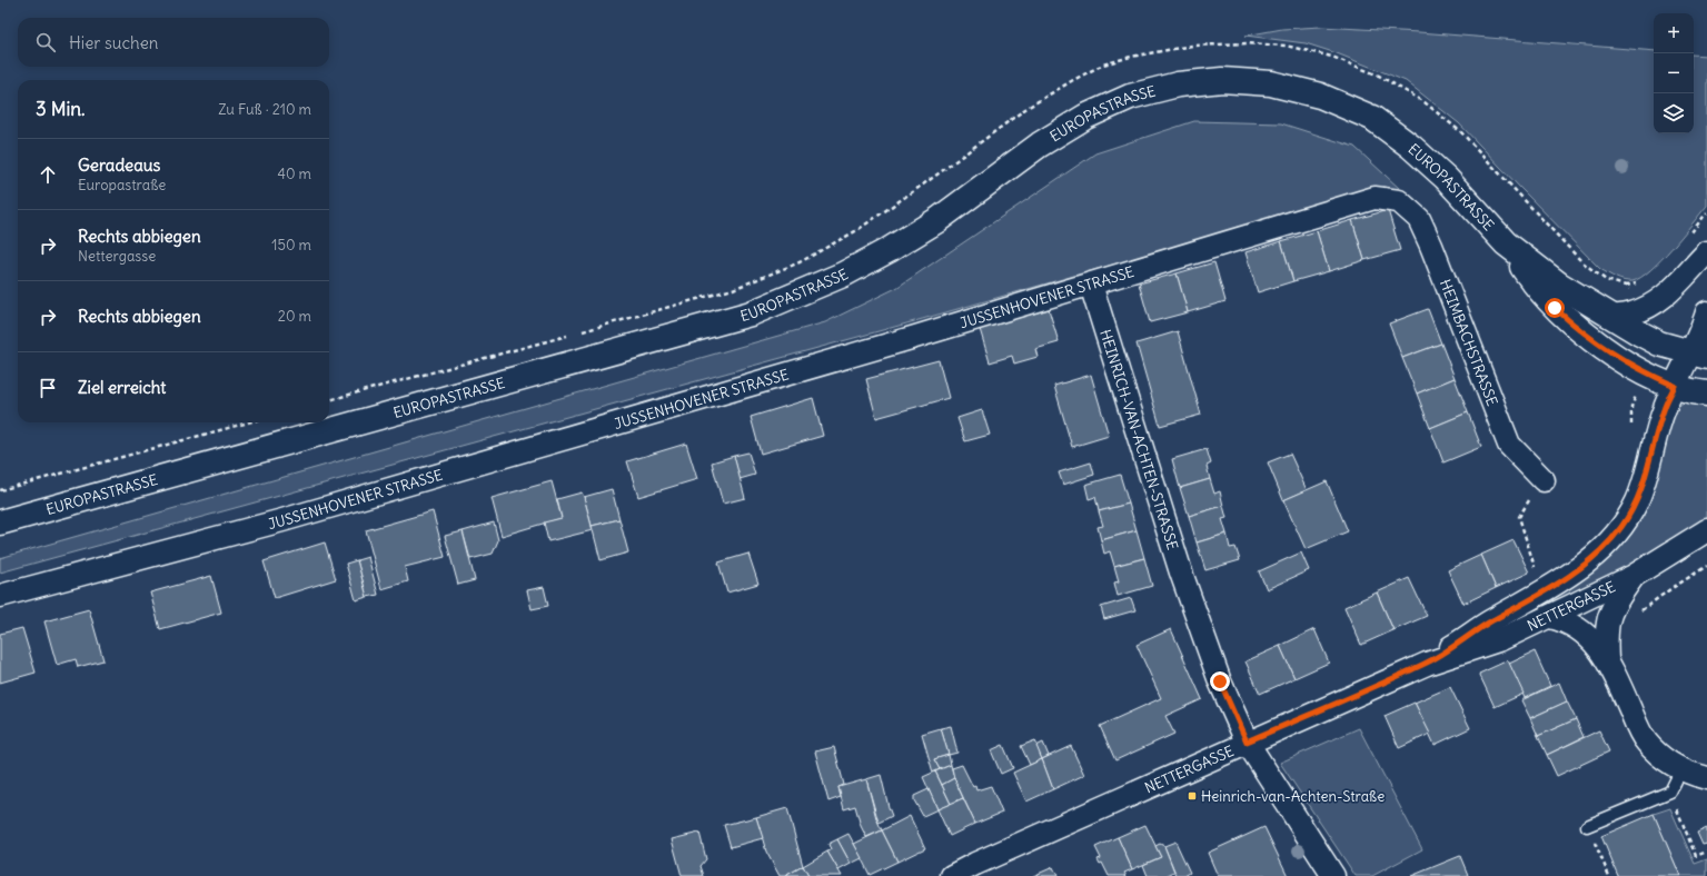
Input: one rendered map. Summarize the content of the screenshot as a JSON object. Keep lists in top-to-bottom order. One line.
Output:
{"streets":{"main road":["EUROPASTRASSE"],"street":["JUSSENHOVENER STRASSE","HEIMBACHSTRASSE","HEINRICH-VAN-ACHTEN-STRASSE","NETTERGASSE"]},"crossings":[["EUROPASTRASSE","NETTERGASSE"],["JUSSENHOVENER STRASSE","HEIMBACHSTRASSE"],["JUSSENHOVENER STRASSE","HEINRICH-VAN-ACHTEN-STRASSE"],["HEINRICH-VAN-ACHTEN-STRASSE","NETTERGASSE"]],"places":{"transit":["Heinrich-van-Achten-Straße"]},"page":{"map_buttons":["+","−"],"search":"Hier suchen","heading":["3 Min.","Zu Fuß · 210 m"],"list":[["Geradeaus","Europastraße","40 m"],["Rechts abbiegen","Nettergasse","150 m"],["Rechts abbiegen","20 m"],"Ziel erreicht"]}}
